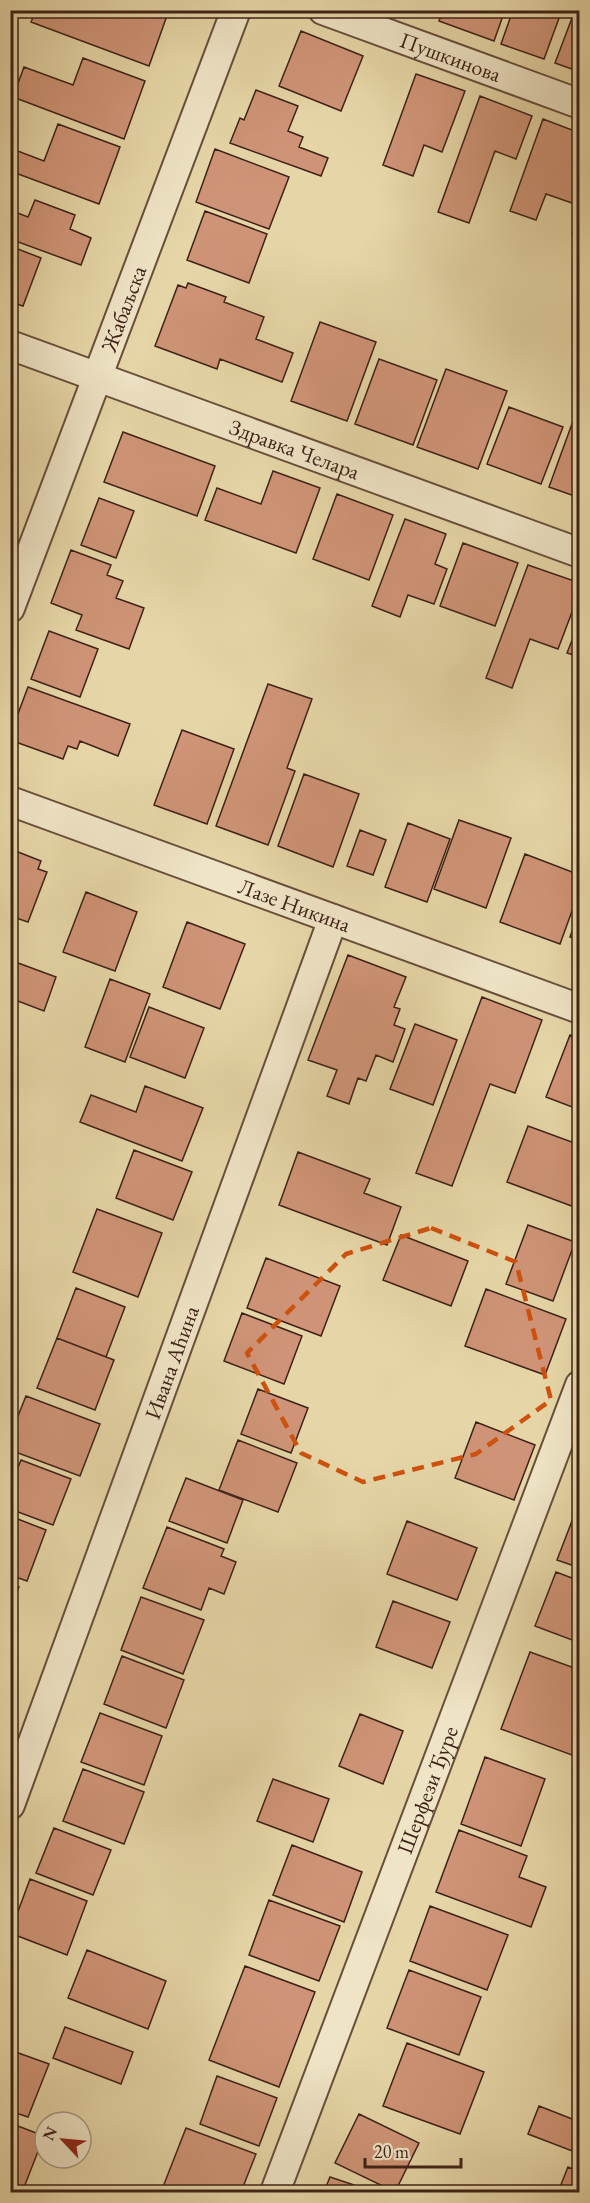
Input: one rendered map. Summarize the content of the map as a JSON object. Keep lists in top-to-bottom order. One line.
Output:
{"streets":{"street":["Пушкинова","Жабаљска","Здравка Челара","Лазе Никина","Ивана Аћина","Шерфези Ђуре"]},"crossings":[["Жабаљска","Здравка Челара"],["Лазе Никина","Ивана Аћина"]],"scale_bar":"20 m","north":"top left"}
